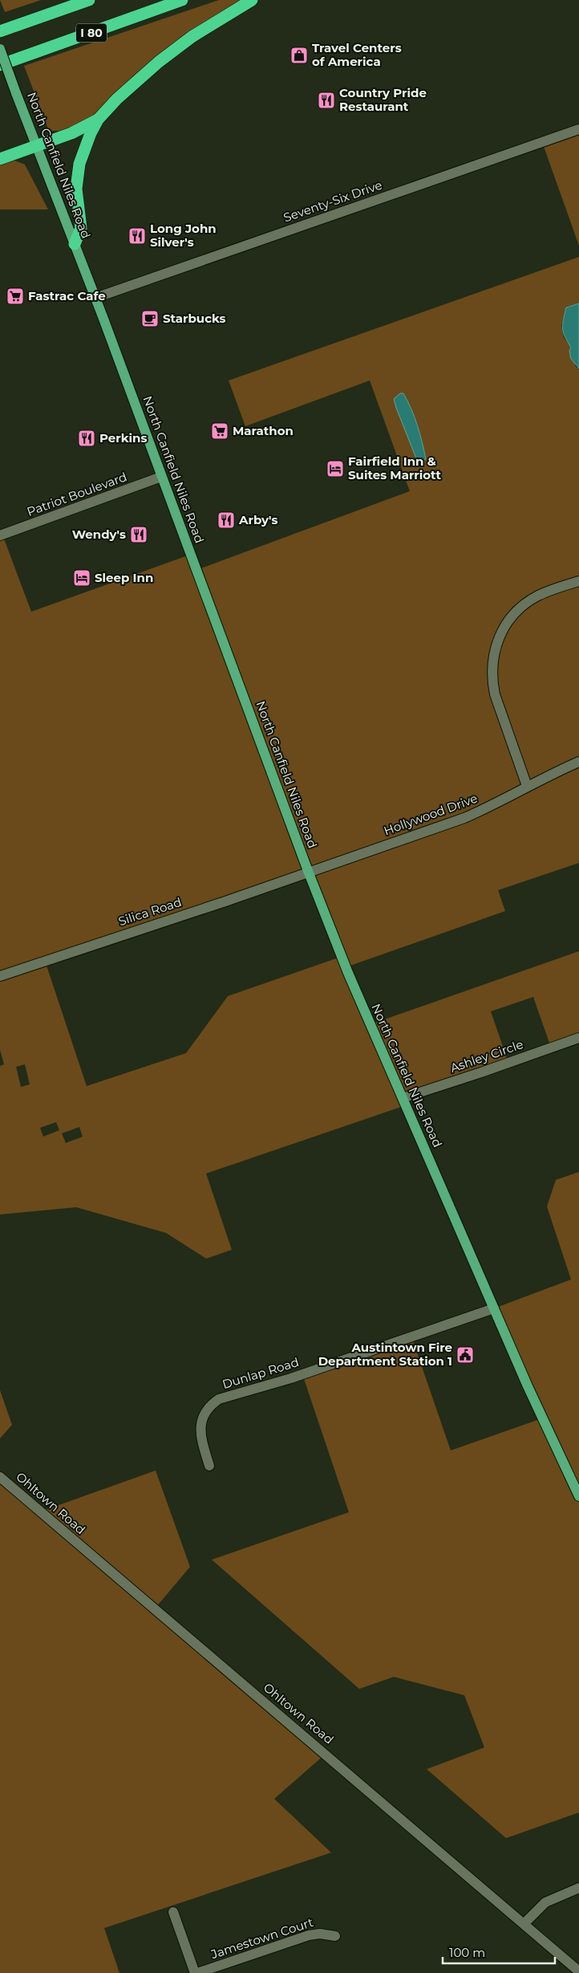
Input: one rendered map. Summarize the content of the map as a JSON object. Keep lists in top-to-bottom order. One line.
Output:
{"streets":{"highway":["I 80"],"main road":["North Canfield Niles Road"],"street":["Seventy-Six Drive","Patriot Boulevard","Hollywood Drive","Silica Road","Ashley Circle","Dunlap Road","Ohltown Road","Jamestown Court"]},"crossings":[["North Canfield Niles Road","Seventy-Six Drive"],["North Canfield Niles Road","Patriot Boulevard"],["North Canfield Niles Road","Hollywood Drive"],["North Canfield Niles Road","Silica Road"],["North Canfield Niles Road","Ashley Circle"],["North Canfield Niles Road","Dunlap Road"],["Hollywood Drive","Silica Road"]],"places":{"shop":["Travel Centers of America"],"restaurant":["Country Pride Restaurant","Long John Silver's","Perkins","Arby's","Wendy's"],"supermarket":["Fastrac Cafe","Marathon"],"cafe":["Starbucks"],"hotel":["Fairfield Inn & Suites Marriott","Sleep Inn"],"public building":["Austintown Fire Department Station 1"]},"scale_bar":"100 m"}
